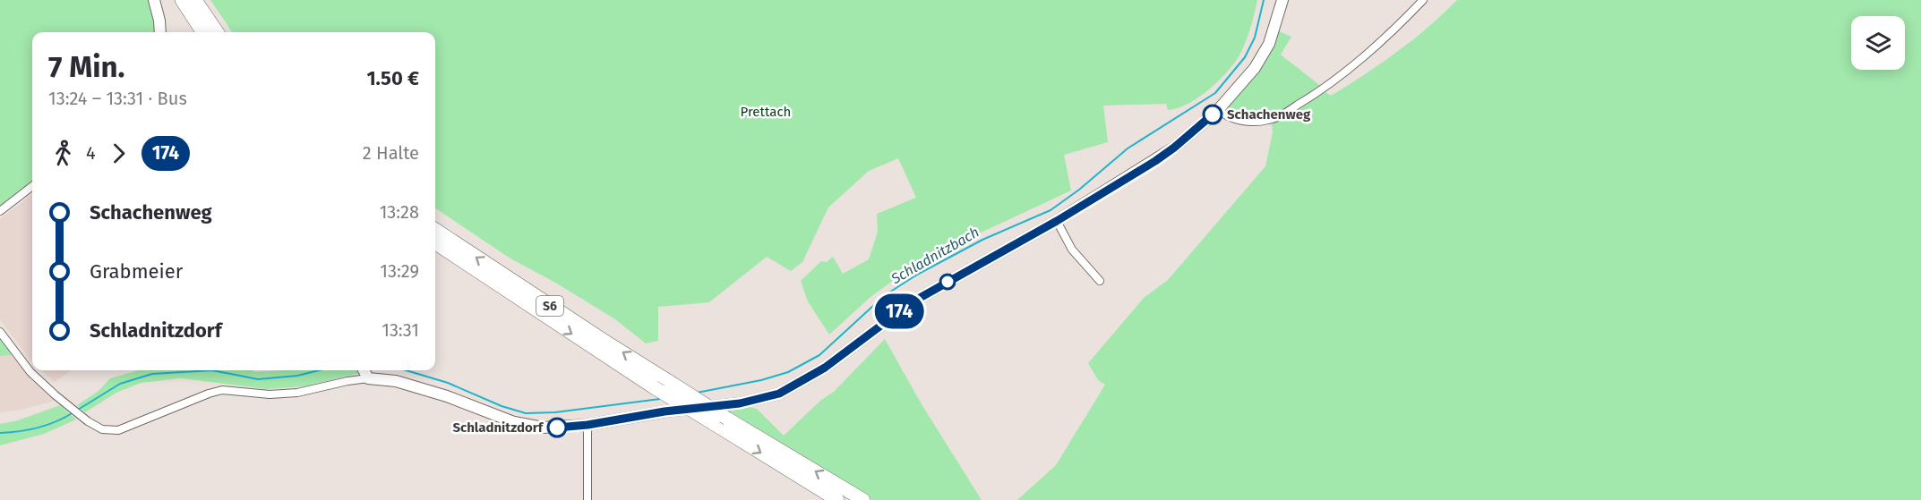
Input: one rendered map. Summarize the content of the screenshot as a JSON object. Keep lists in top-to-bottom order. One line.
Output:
{"streets":{"highway":["S6"]},"water":["Schladnitzbach"],"parks":["Prettach"],"places":["Schachenweg","Schladnitzdorf"],"lines":["bus line 174"],"page":{"on_map":"174","heading":["7 Min.","13:24 – 13:31 · Bus","1.50 €"],"legs":["4","174","2 Halte"],"list":[{"name":"Schachenweg","value":"13:28"},{"name":"Grabmeier","value":"13:29"},{"name":"Schladnitzdorf","value":"13:31"}]}}
